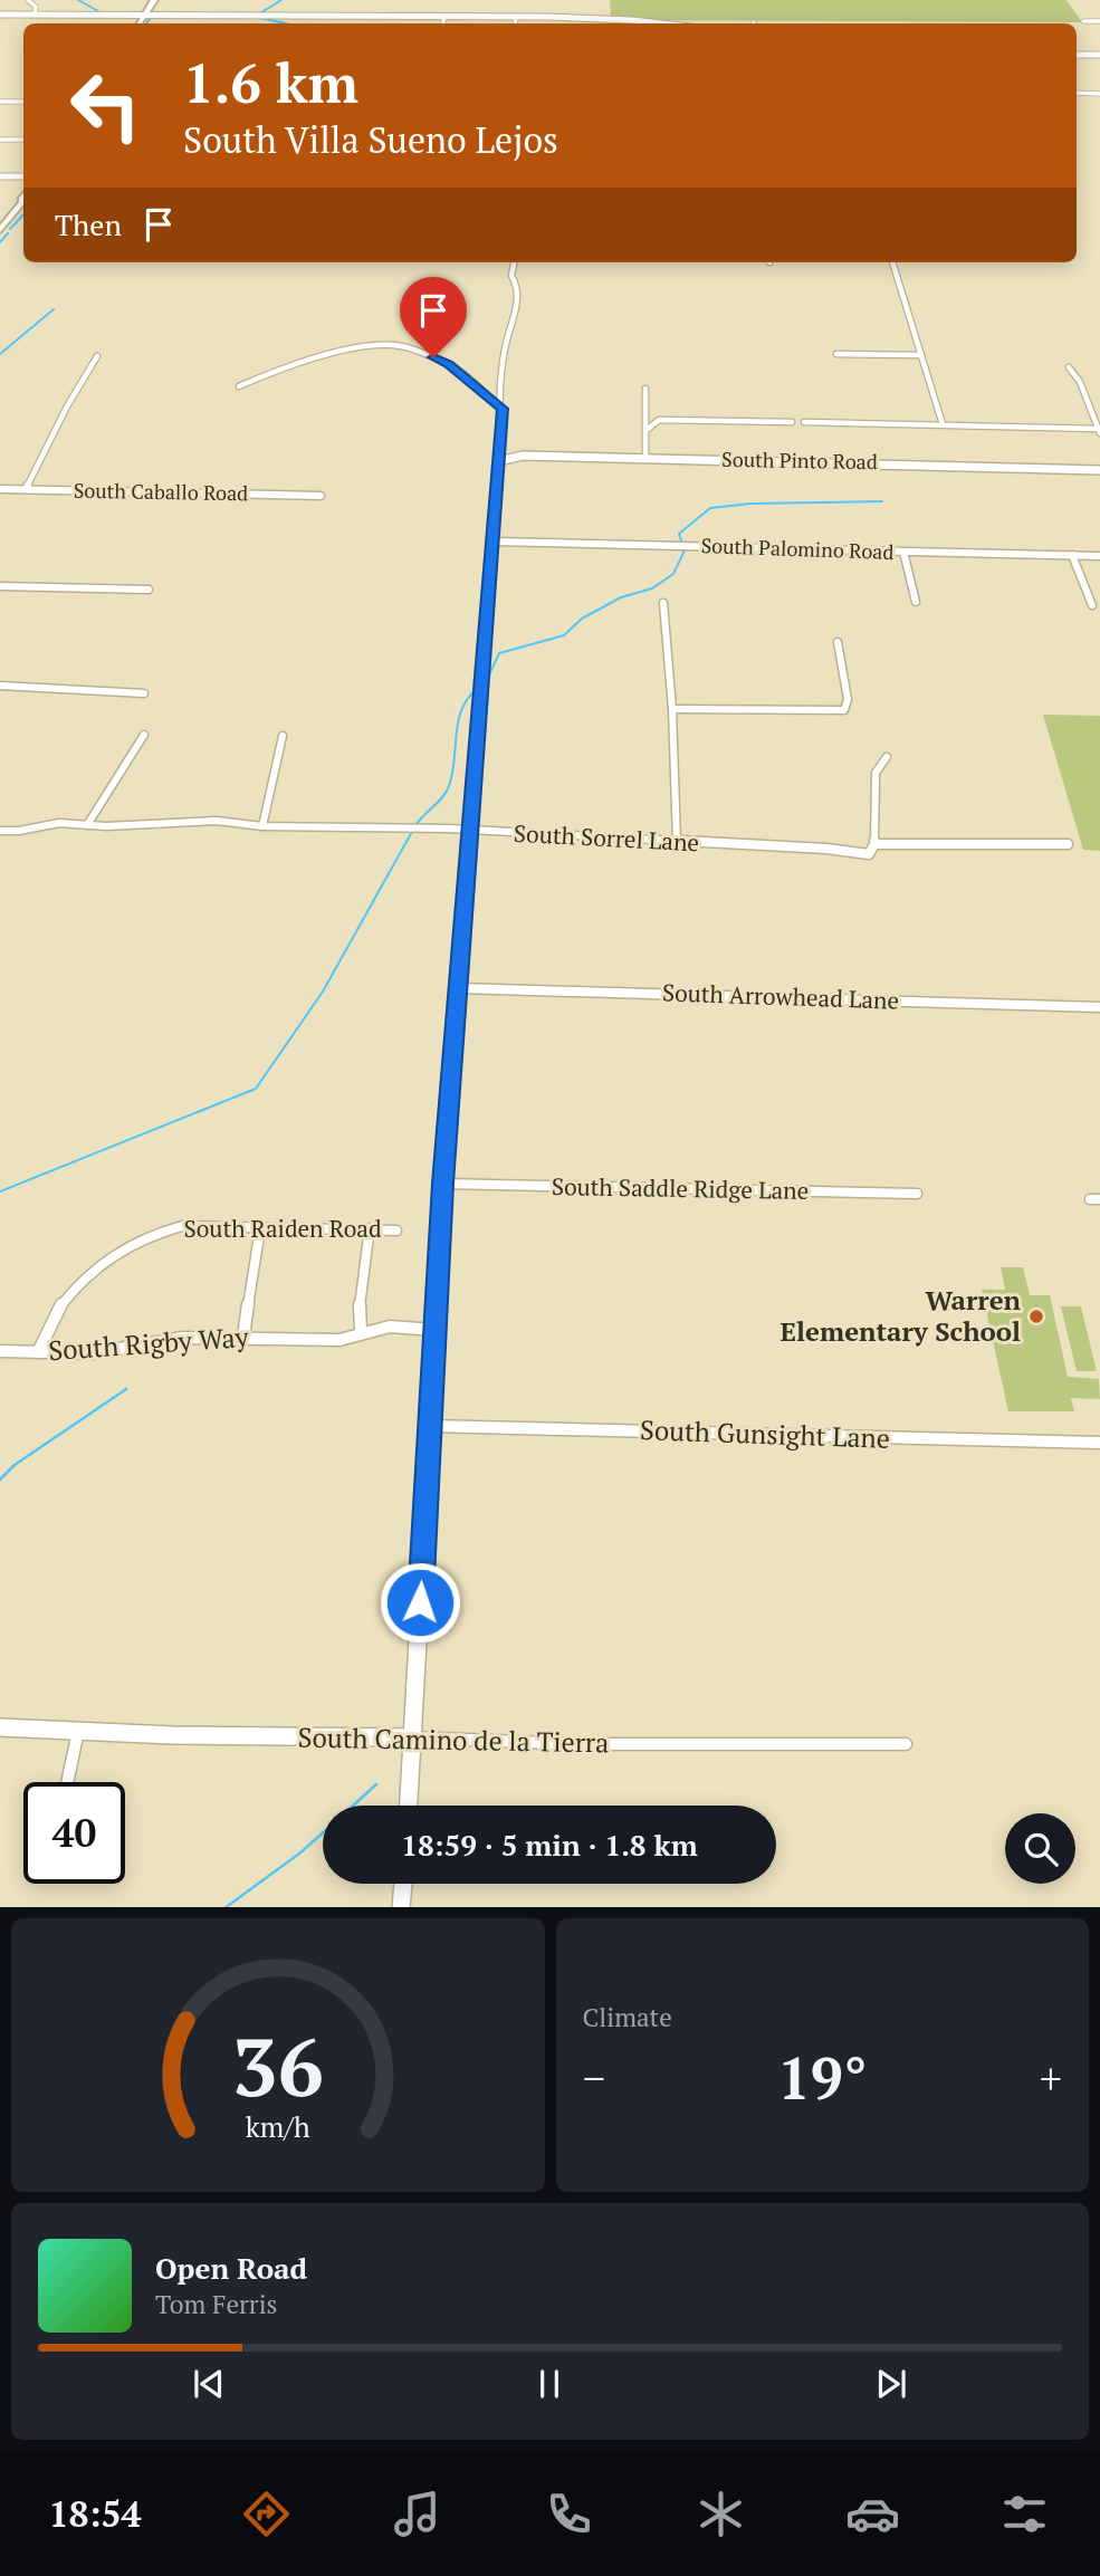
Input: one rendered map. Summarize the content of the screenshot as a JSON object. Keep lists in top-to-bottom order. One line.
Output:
{"streets":{"street":["South Pinto Road","South Caballo Road","South Palomino Road","South Sorrel Lane","South Arrowhead Lane","South Saddle Ridge Lane","South Raiden Road","South Rigby Way","South Gunsight Lane","South Camino de la Tierra"]},"crossings":[["South Raiden Road","South Rigby Way"]],"places":["Warren Elementary School"],"page":{"turn":["1.6 km","South Villa Sueno Lejos"],"then":"Then","limit":"40","trip":"18:59 · 5 min · 1.8 km","tile":"Climate","heat":["−","19°","+"],"song":["Open Road","Tom Ferris"],"tabs":"18:54","gauge":["36","km/h"]}}
